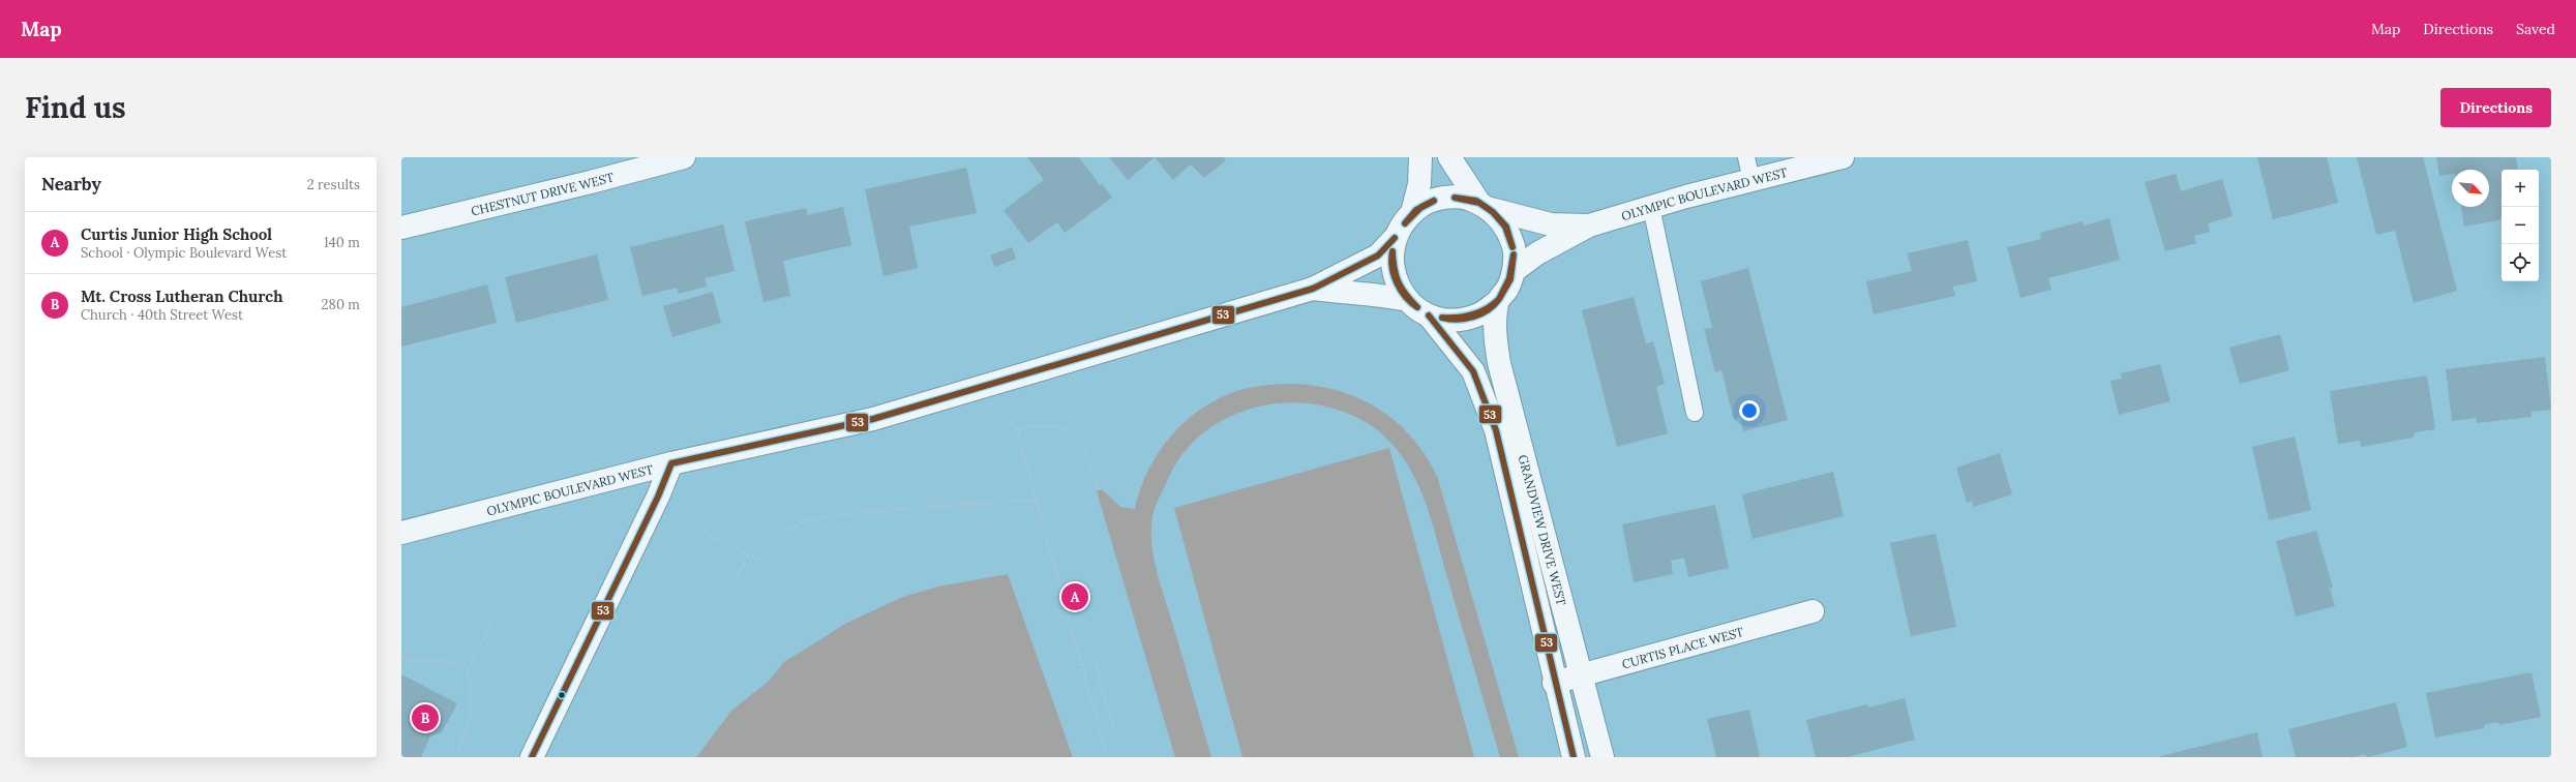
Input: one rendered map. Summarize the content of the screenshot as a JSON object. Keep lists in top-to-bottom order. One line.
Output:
{"streets":{"street":["CHESTNUT DRIVE WEST","OLYMPIC BOULEVARD WEST","GRANDVIEW DRIVE WEST","CURTIS PLACE WEST"]},"crossings":[["OLYMPIC BOULEVARD WEST","GRANDVIEW DRIVE WEST"],["GRANDVIEW DRIVE WEST","CURTIS PLACE WEST"]],"lines":["transit line 53"],"north":"bottom right","page":{"header":"Map","nav":["Map","Directions","Saved"],"buttons":"Directions","title":"Find us","heading":["Nearby","2 results"],"map_buttons":["+","−"],"list":[{"mark":"A","name":"Curtis Junior High School","note":"School · Olympic Boulevard West","value":"140 m"},{"mark":"B","name":"Mt. Cross Lutheran Church","note":"Church · 40th Street West","value":"280 m"}],"pins":["A","B"]}}
